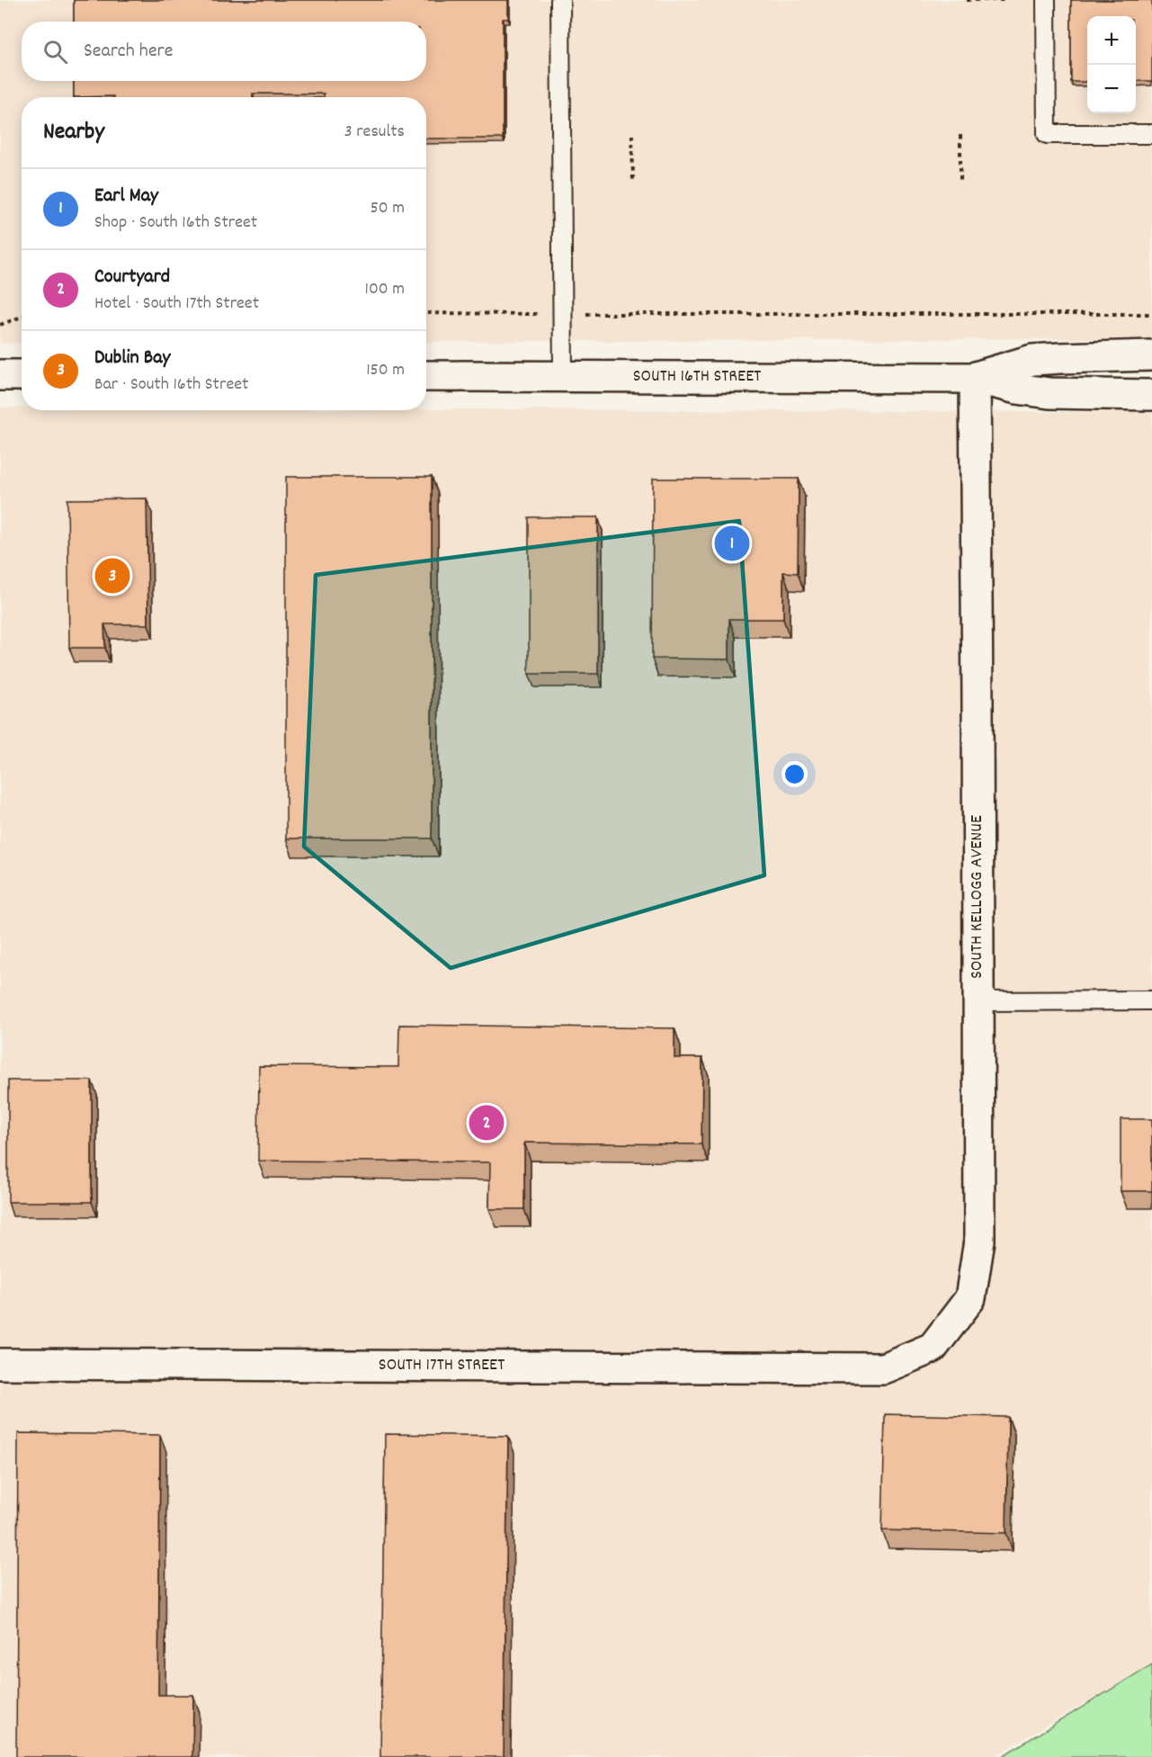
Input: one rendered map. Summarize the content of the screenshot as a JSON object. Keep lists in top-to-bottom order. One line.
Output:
{"streets":{"street":["SOUTH 16TH STREET","SOUTH KELLOGG AVENUE","SOUTH 17TH STREET"]},"crossings":[["SOUTH 16TH STREET","SOUTH KELLOGG AVENUE"],["SOUTH KELLOGG AVENUE","SOUTH 17TH STREET"]],"page":{"map_buttons":["+","−"],"search":"Search here","heading":["Nearby","3 results"],"list":[{"mark":"1","name":"Earl May","note":"Shop · South 16th Street","value":"50 m"},{"mark":"2","name":"Courtyard","note":"Hotel · South 17th Street","value":"100 m"},{"mark":"3","name":"Dublin Bay","note":"Bar · South 16th Street","value":"150 m"}],"pins":["1","3","2"]}}
